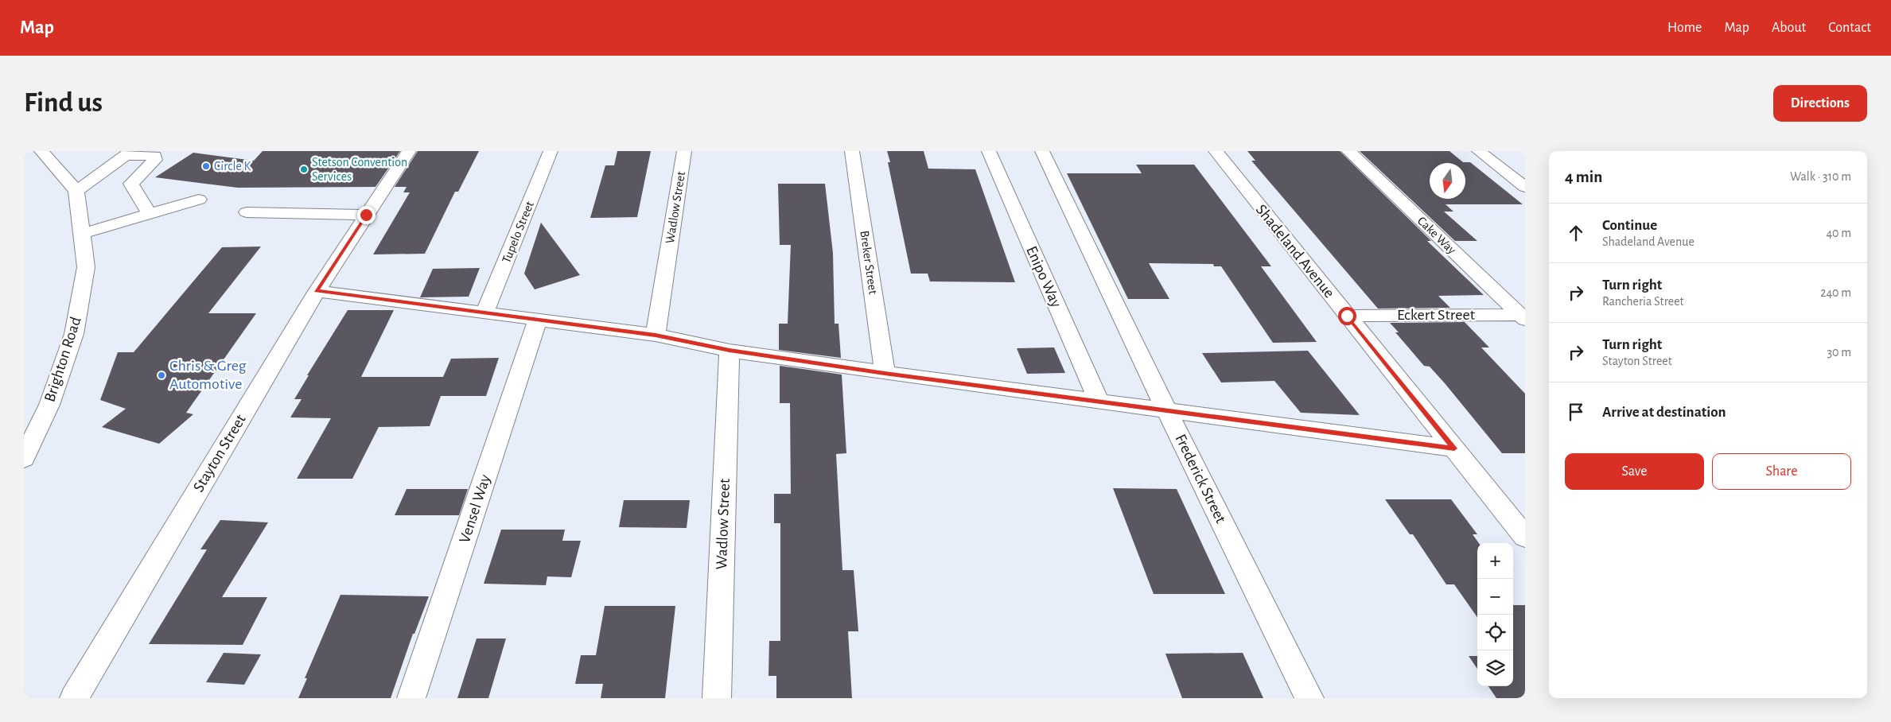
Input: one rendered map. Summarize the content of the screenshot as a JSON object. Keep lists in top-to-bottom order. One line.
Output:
{"streets":{"street":["Wadlow Street","Tupelo Street","Cake Way","Shadeland Avenue","Breker Street","Enipo Way","Eckert Street","Brighton Road","Stayton Street","Frederick Street","Vensel Way"]},"crossings":[["Cake Way","Eckert Street"],["Shadeland Avenue","Eckert Street"]],"places":["Circle K","Stetson Convention Services","Chris & Greg Automotive"],"north":"bottom","page":{"header":"Map","nav":["Home","Map","About","Contact"],"buttons":["Directions",["Save","Share"]],"title":"Find us","heading":["4 min","Walk · 310 m"],"list":[["Continue","Shadeland Avenue","40 m"],["Turn right","Rancheria Street","240 m"],["Turn right","Stayton Street","30 m"],"Arrive at destination"],"map_buttons":["+","−"]}}
